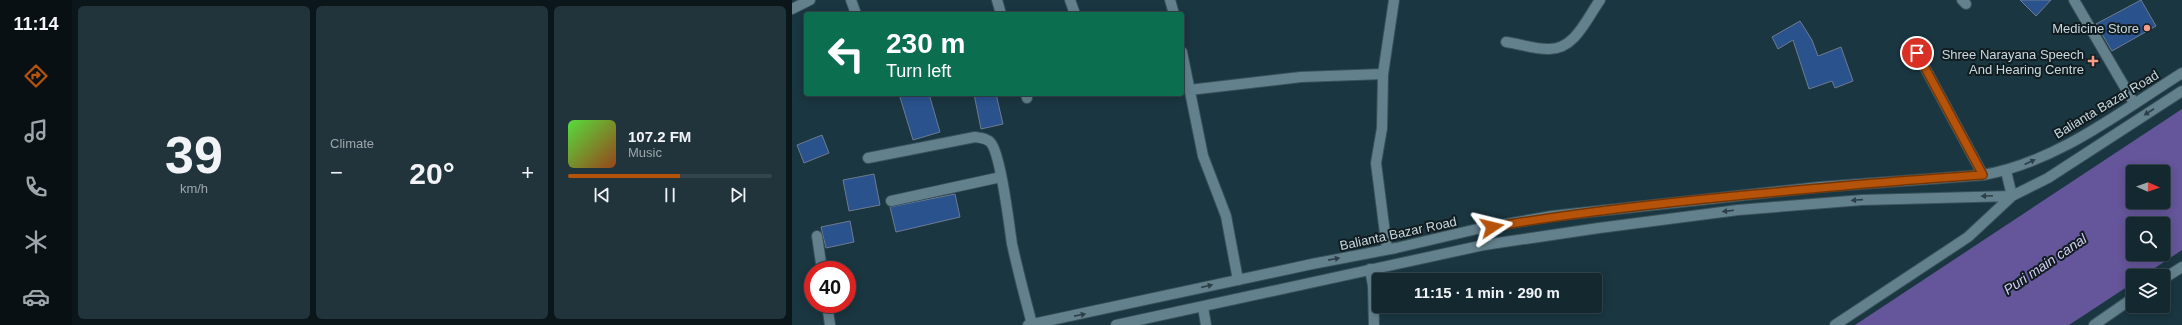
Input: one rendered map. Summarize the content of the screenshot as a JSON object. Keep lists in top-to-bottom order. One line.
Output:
{"streets":{"street":["Balianta Bazar Road"]},"water":["Puri main canal"],"places":{"other":["Medicine Store"],"health":["Shree Narayana Speech And Hearing Centre"]},"north":"right","page":{"tabs":"11:14","tile":[["39","km/h"],"Climate"],"turn":["230 m","Turn left"],"song":["107.2 FM","Music"],"heat":["−","20°","+"],"limit":"40","trip":"11:15 · 1 min · 290 m"}}
